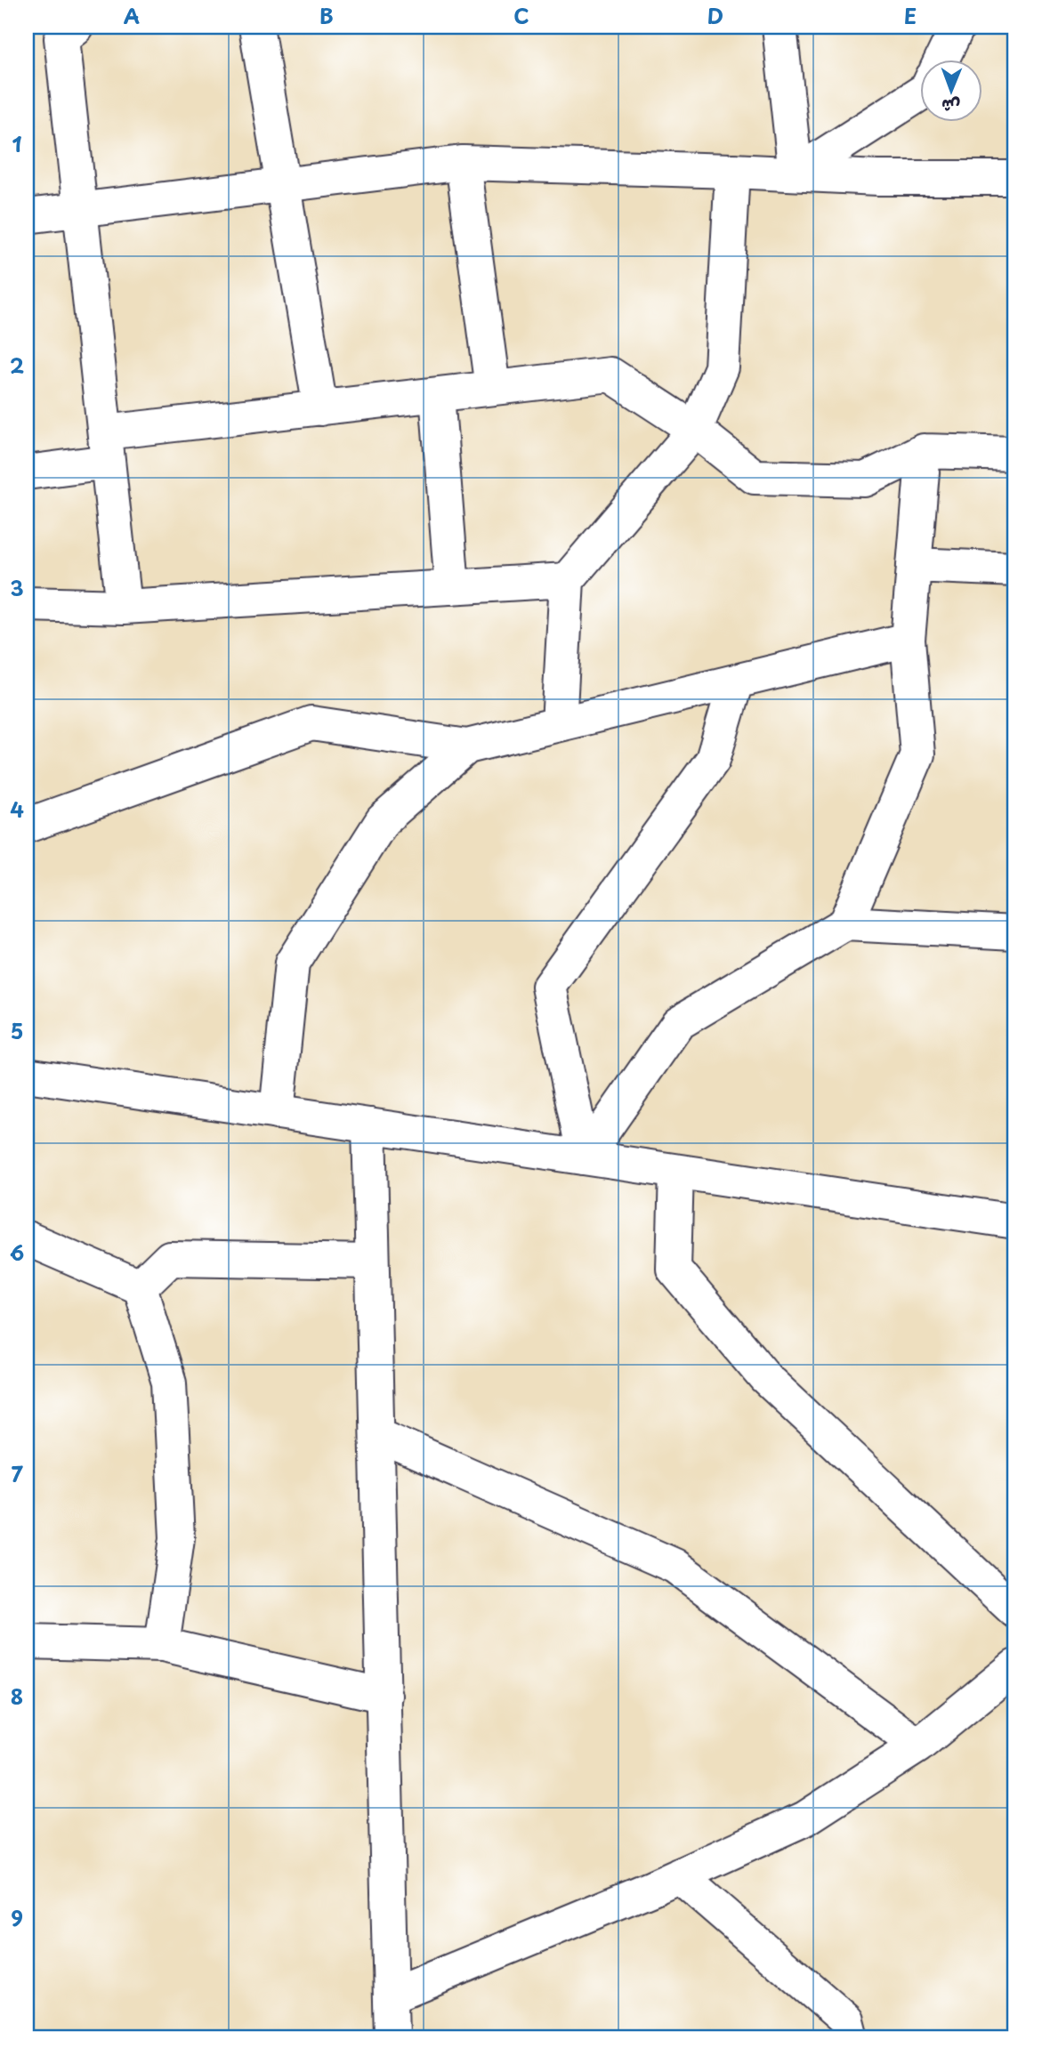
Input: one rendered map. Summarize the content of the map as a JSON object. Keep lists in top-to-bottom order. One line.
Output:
{"north":"bottom","grid":{"columns":["A","B","C","D","E"],"rows":["1","2","3","4","5","6","7","8","9"]}}
